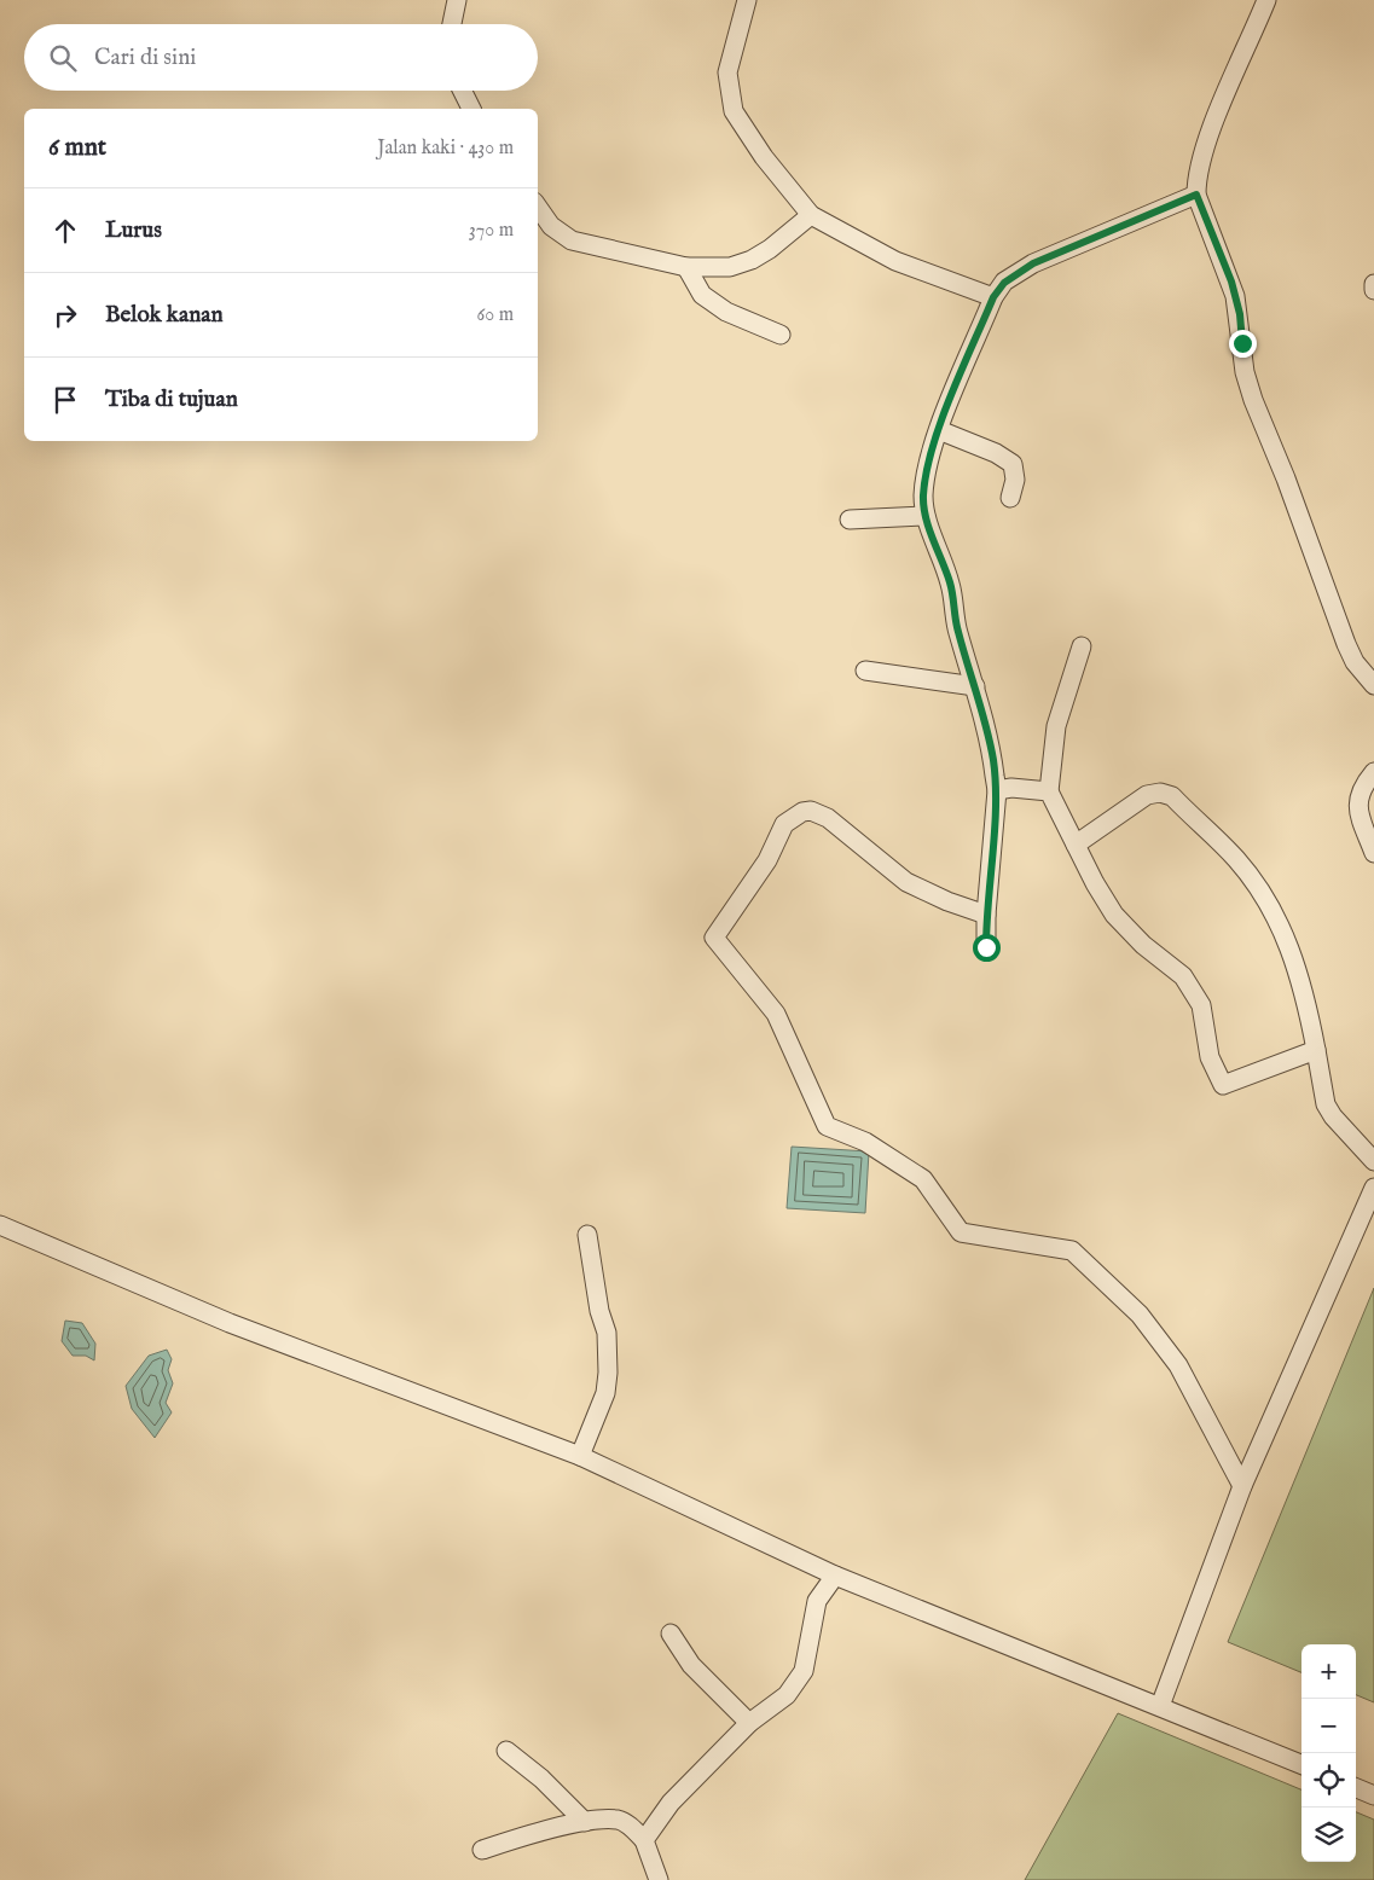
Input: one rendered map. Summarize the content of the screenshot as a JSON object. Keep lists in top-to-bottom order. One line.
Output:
{"page":{"search":"Cari di sini","heading":["6 mnt","Jalan kaki · 430 m"],"list":[["Lurus","370 m"],["Belok kanan","60 m"],"Tiba di tujuan"],"map_buttons":["+","−"]}}
